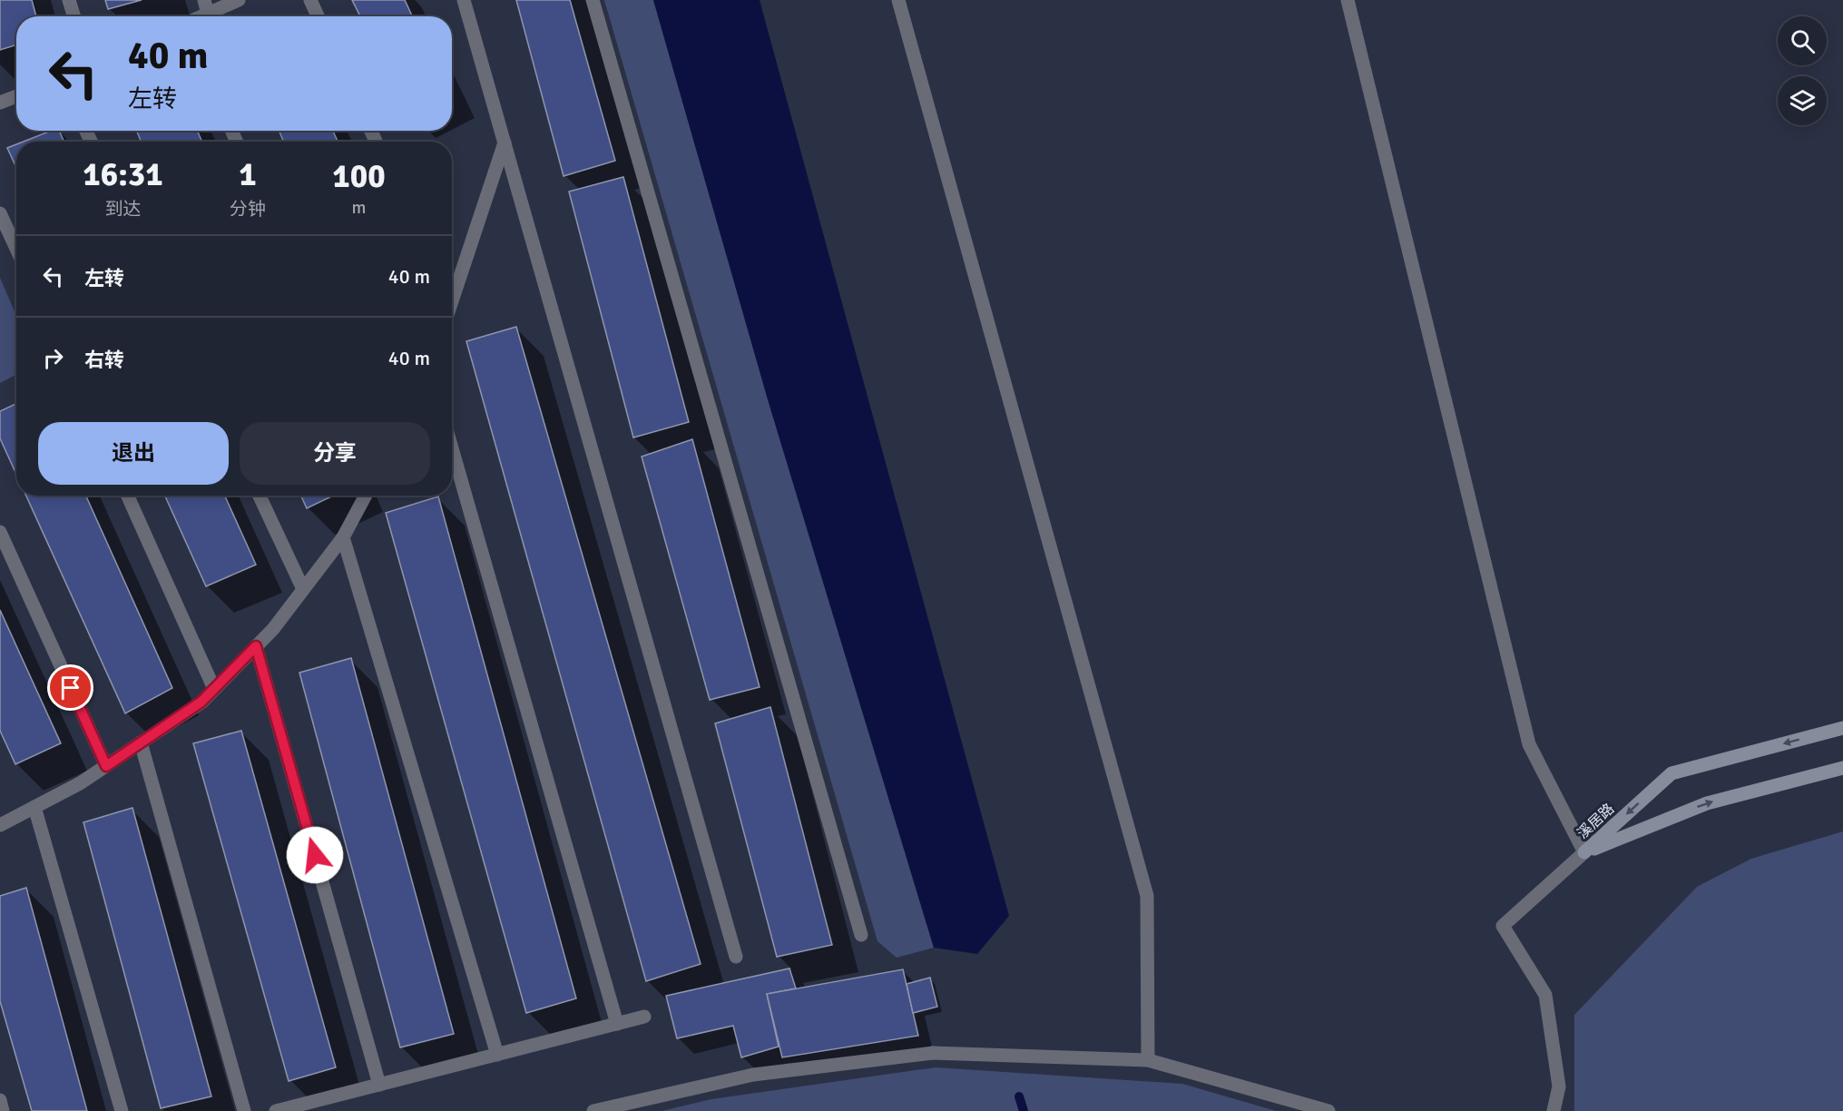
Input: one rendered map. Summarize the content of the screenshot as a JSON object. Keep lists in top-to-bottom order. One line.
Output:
{"streets":{"street":["溪居路"]},"page":{"turn":["40 m","左转"],"eta":["16:31","到达","1","分钟","100","m"],"list":[{"name":"左转","value":"40 m"},{"name":"右转","value":"40 m"}],"buttons":["退出","分享"]}}
